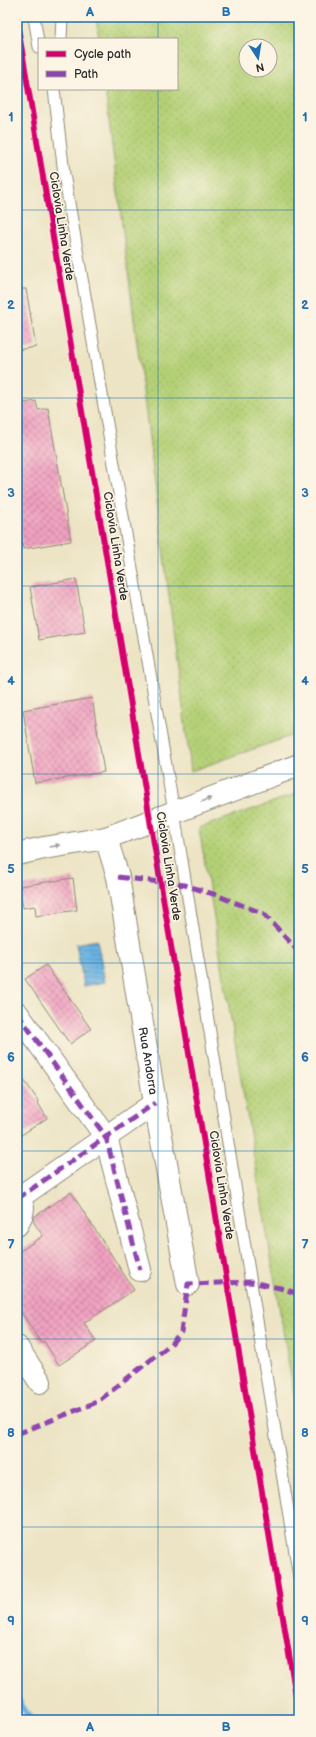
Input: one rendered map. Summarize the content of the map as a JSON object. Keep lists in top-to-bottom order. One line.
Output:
{"streets":{"street":["Rua Andorra"],"cycle path":["Ciclovia Linha Verde"]},"legend":["Cycle path","Path"],"north":"bottom","grid":{"columns":["A","B"],"rows":["1","2","3","4","5","6","7","8","9"]}}
